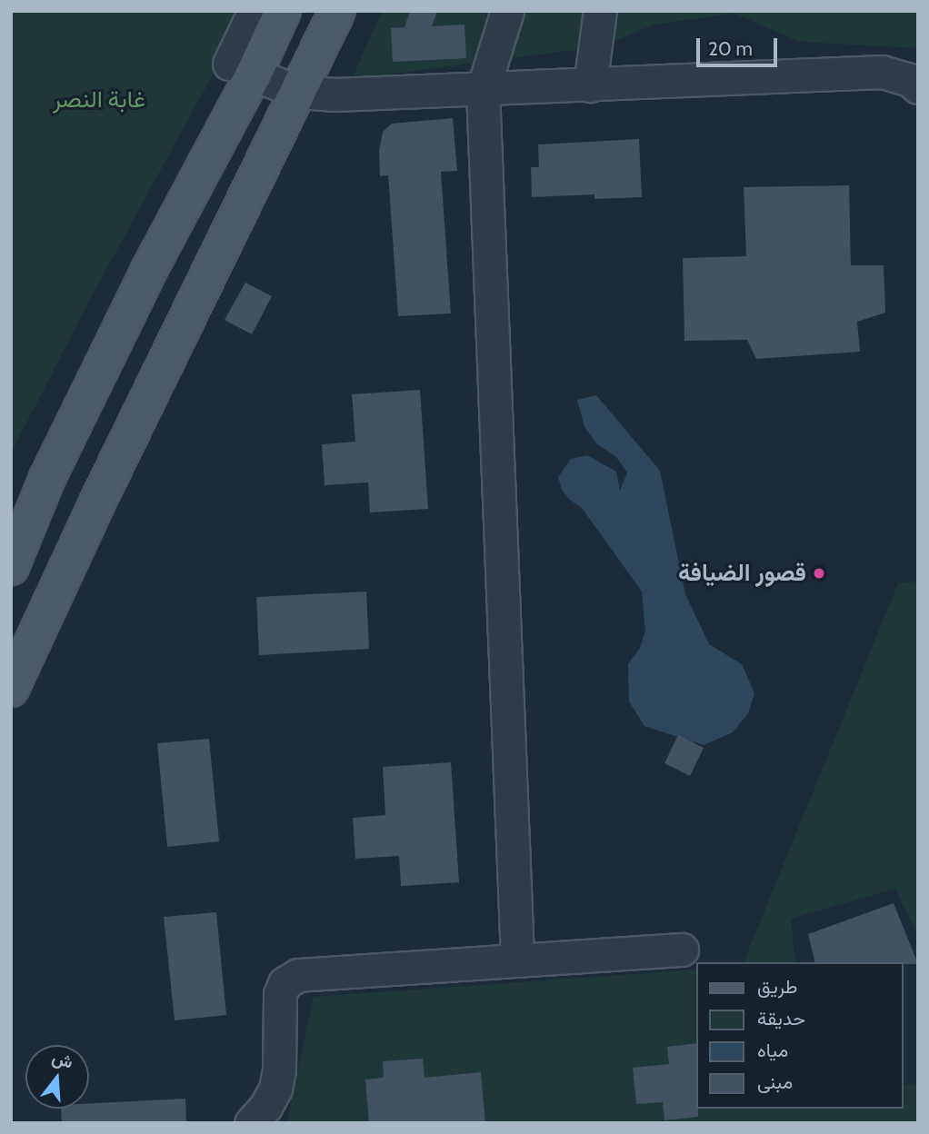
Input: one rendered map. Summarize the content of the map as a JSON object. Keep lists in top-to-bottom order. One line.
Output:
{"parks":["غابة النصر"],"places":["قصور الضيافة"],"legend":["طريق","حديقة","مياه","مبنى"],"scale_bar":"20 m","north":"top"}
